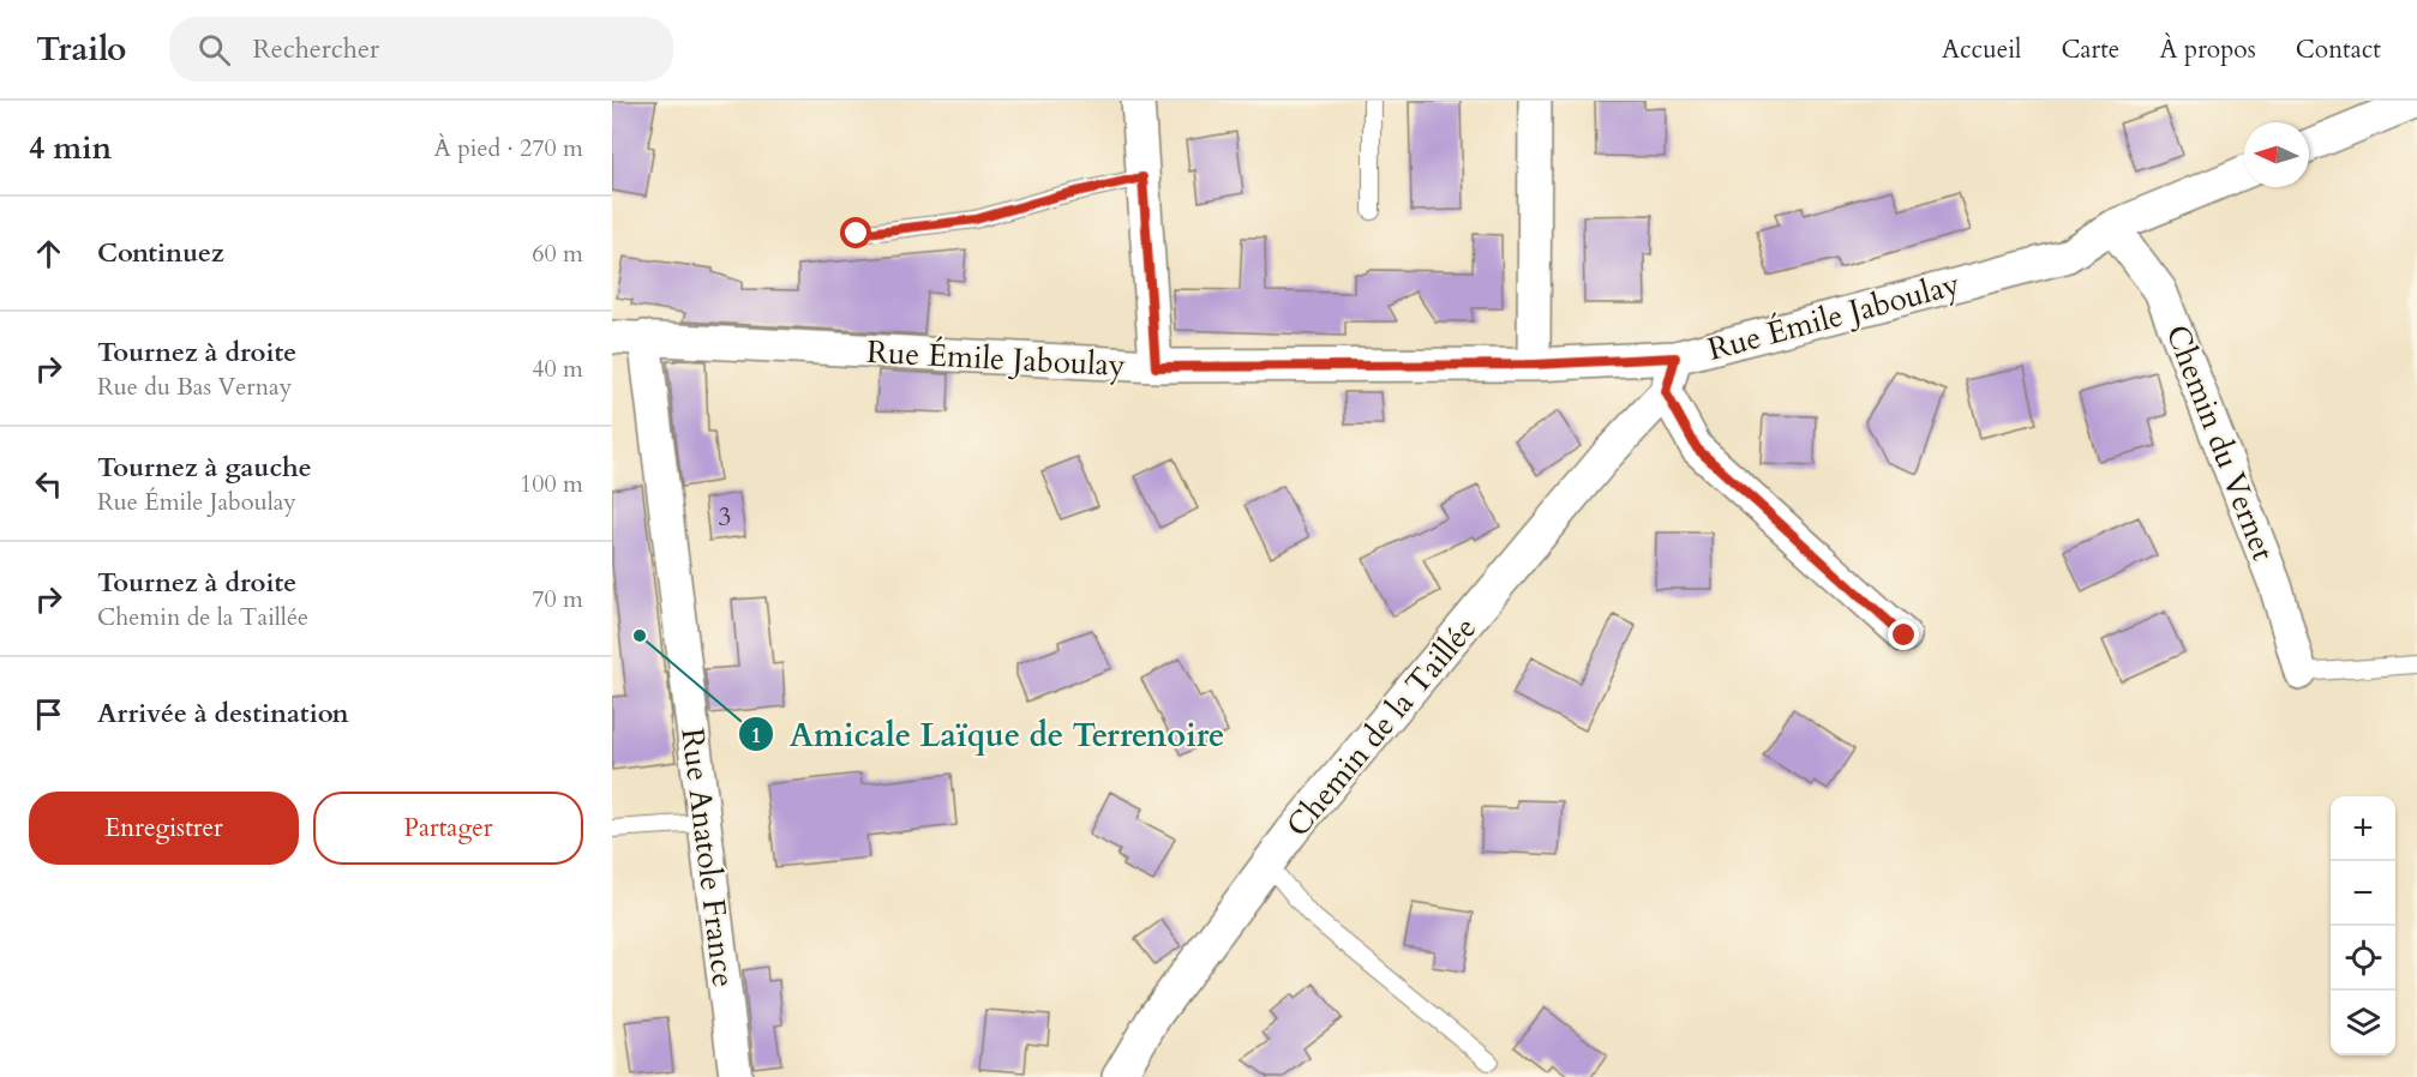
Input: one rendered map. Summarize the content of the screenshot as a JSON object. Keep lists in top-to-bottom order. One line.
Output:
{"streets":{"street":["Rue Émile Jaboulay","Chemin du Vernet","Chemin de la Taillée","Rue Anatole France"]},"crossings":[["Rue Émile Jaboulay","Chemin du Vernet"],["Rue Émile Jaboulay","Chemin de la Taillée"],["Rue Émile Jaboulay","Rue Anatole France"]],"places":["Amicale Laïque de Terrenoire"],"house_numbers":["3"],"north":"left","page":{"header":"Trailo","search":"Rechercher","nav":["Accueil","Carte","À propos","Contact"],"heading":["4 min","À pied · 270 m"],"list":[["Continuez","60 m"],["Tournez à droite","Rue du Bas Vernay","40 m"],["Tournez à gauche","Rue Émile Jaboulay","100 m"],["Tournez à droite","Chemin de la Taillée","70 m"],"Arrivée à destination"],"buttons":["Enregistrer","Partager"],"map_buttons":["+","−"]}}
